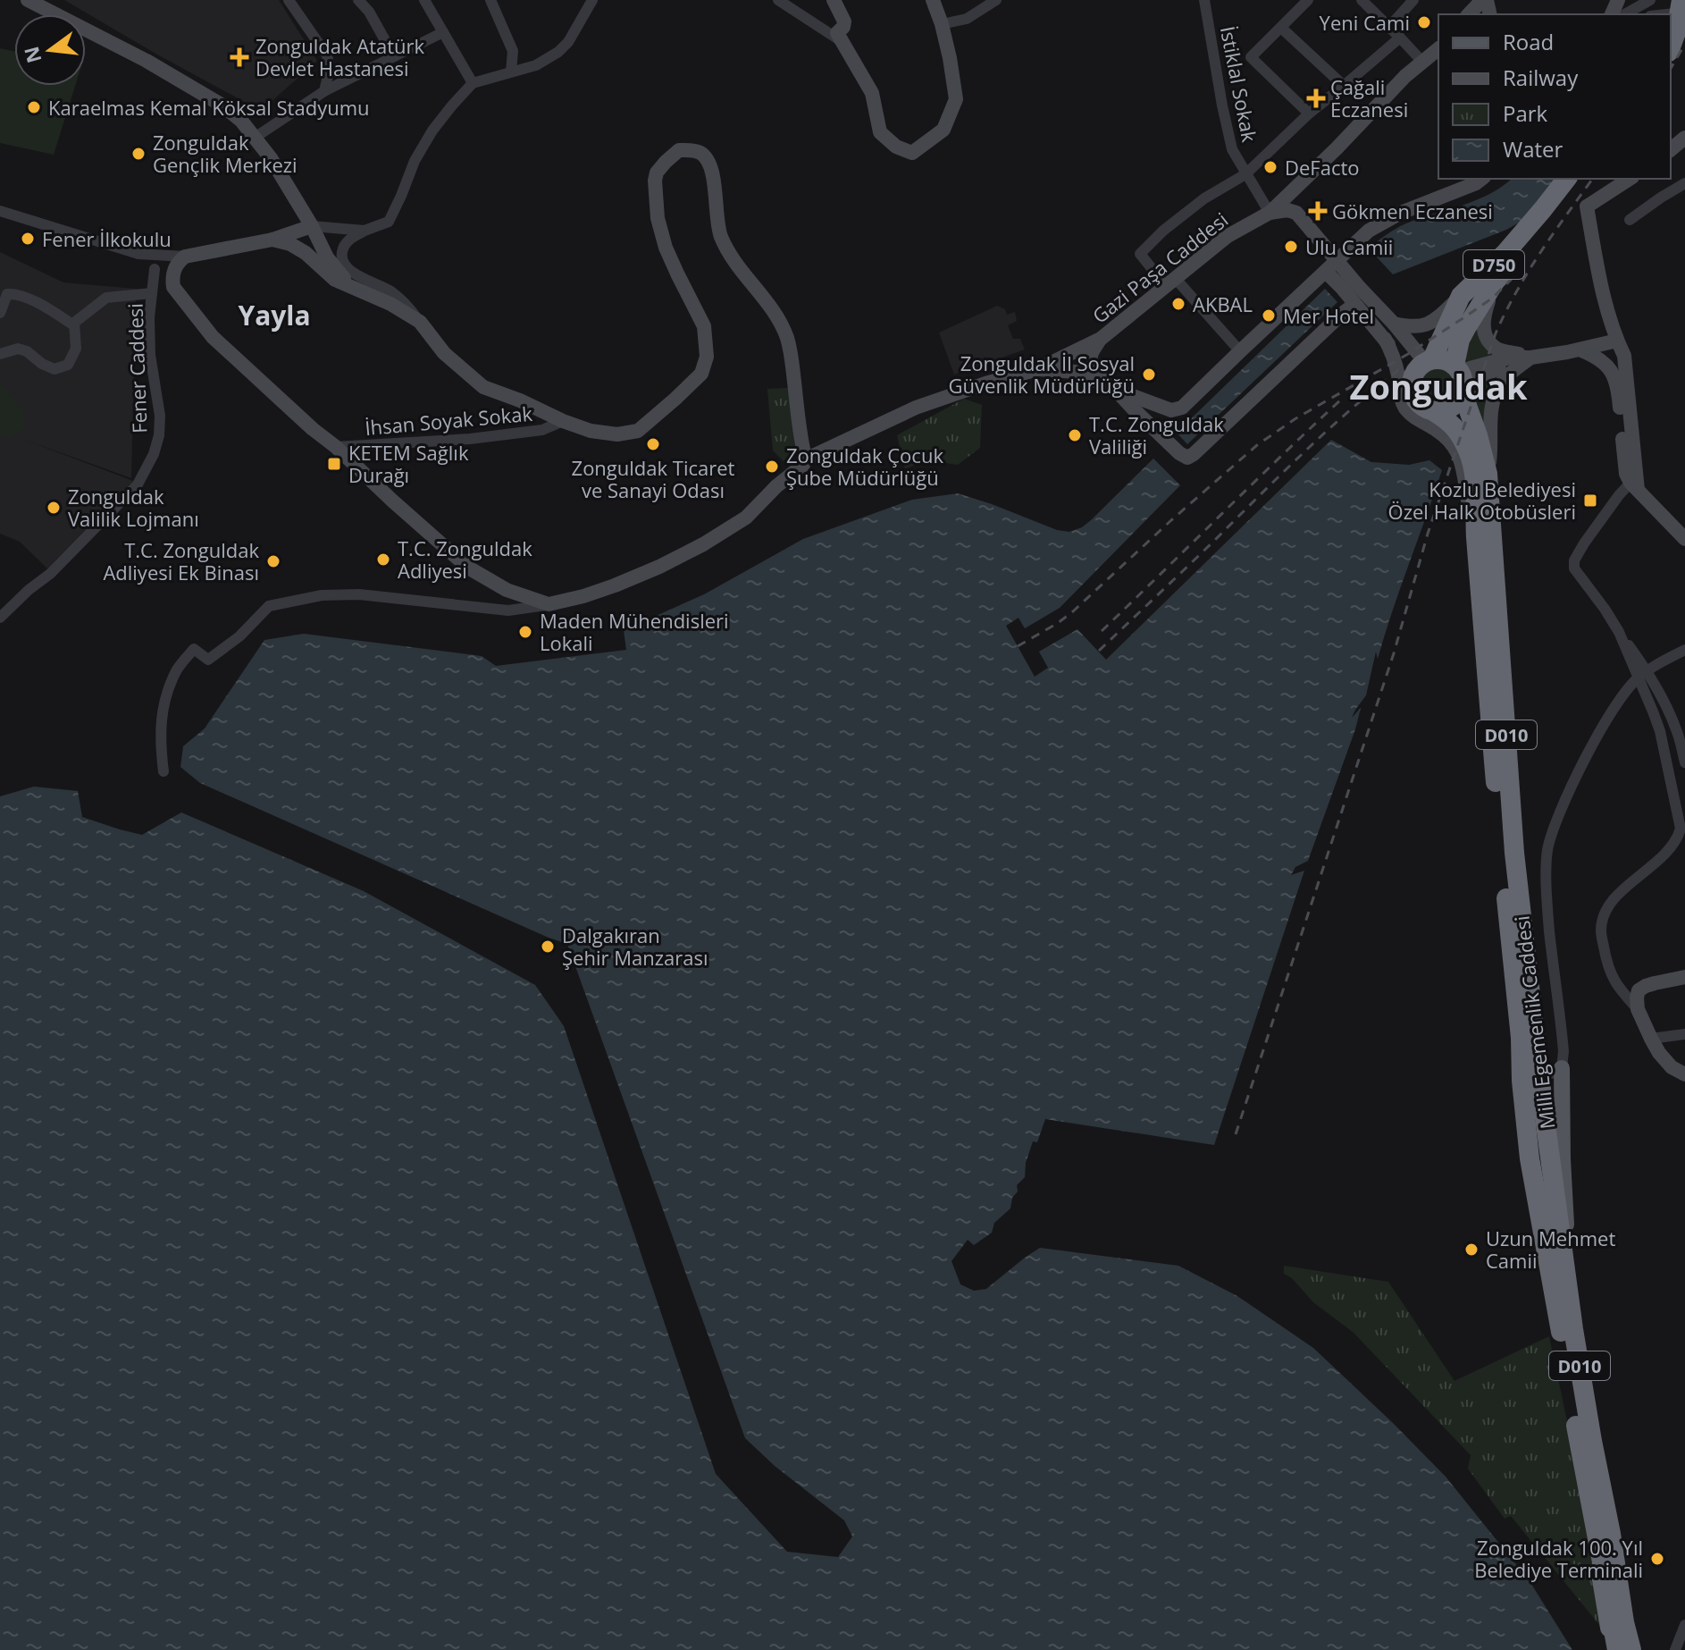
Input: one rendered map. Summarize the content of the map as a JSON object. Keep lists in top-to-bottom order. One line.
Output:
{"streets":{"highway":["D750","D010","Milli Egemenlik Caddesi"],"main road":["Gazi Paşa Caddesi"],"street":["İstiklal Sokak","Fener Caddesi","İhsan Soyak Sokak"]},"crossings":[["İstiklal Sokak","Gazi Paşa Caddesi"],["D750","Milli Egemenlik Caddesi"]],"districts":["Yayla","Zonguldak"],"places":{"other":["Yeni Cami","Karaelmas Kemal Köksal Stadyumu","Zonguldak Gençlik Merkezi","DeFacto","Fener İlkokulu","Ulu Camii","AKBAL","Mer Hotel","Zonguldak İl Sosyal Güvenlik Müdürlüğü","T.C. Zonguldak Valiliği","Zonguldak Ticaret ve Sanayi Odası","Zonguldak Çocuk Şube Müdürlüğü","Zonguldak Valilik Lojmanı","T.C. Zonguldak Adliyesi","T.C. Zonguldak Adliyesi Ek Binası","Maden Mühendisleri Lokali","Dalgakıran Şehir Manzarası","Uzun Mehmet Camii","Zonguldak 100. Yıl Belediye Terminali"],"health":["Zonguldak Atatürk Devlet Hastanesi","Çağali Eczanesi","Gökmen Eczanesi"],"transit":["KETEM Sağlık Durağı","Kozlu Belediyesi Özel Halk Otobüsleri"]},"legend":["Road","Railway","Park","Water"],"north":"left"}
